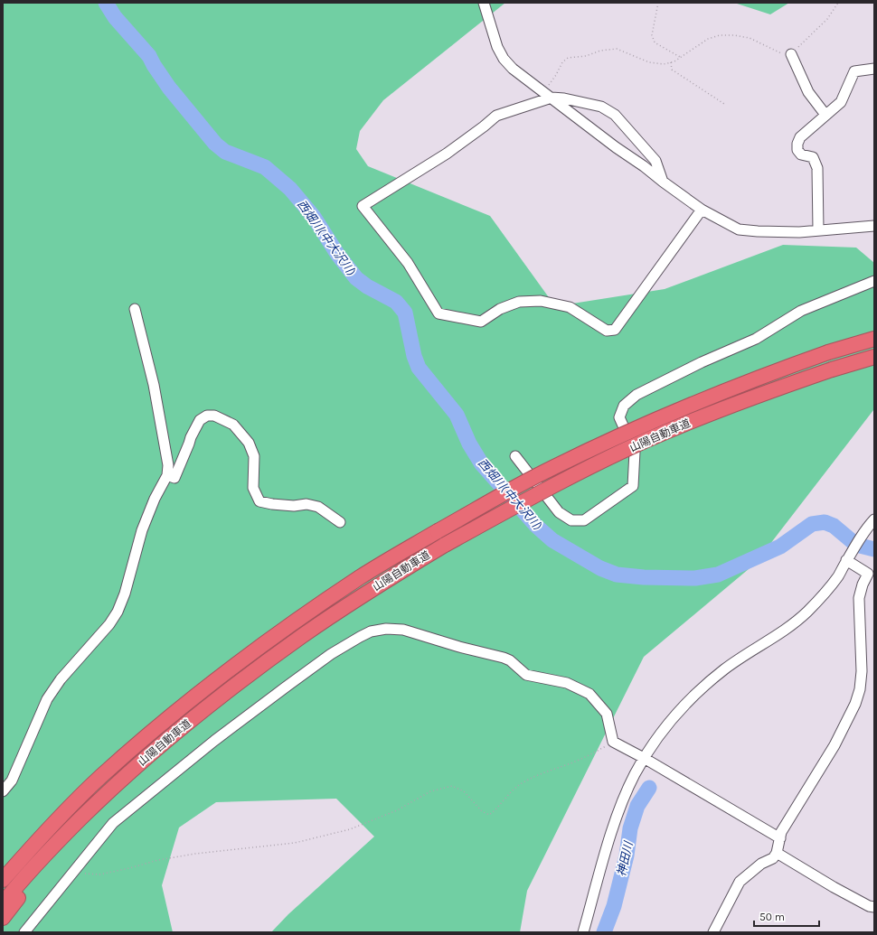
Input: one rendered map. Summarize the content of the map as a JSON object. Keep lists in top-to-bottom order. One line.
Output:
{"streets":{"highway":["山陽自動車道"]},"water":["西畑川(中大沢川)","神田川"],"scale_bar":"50 m"}
